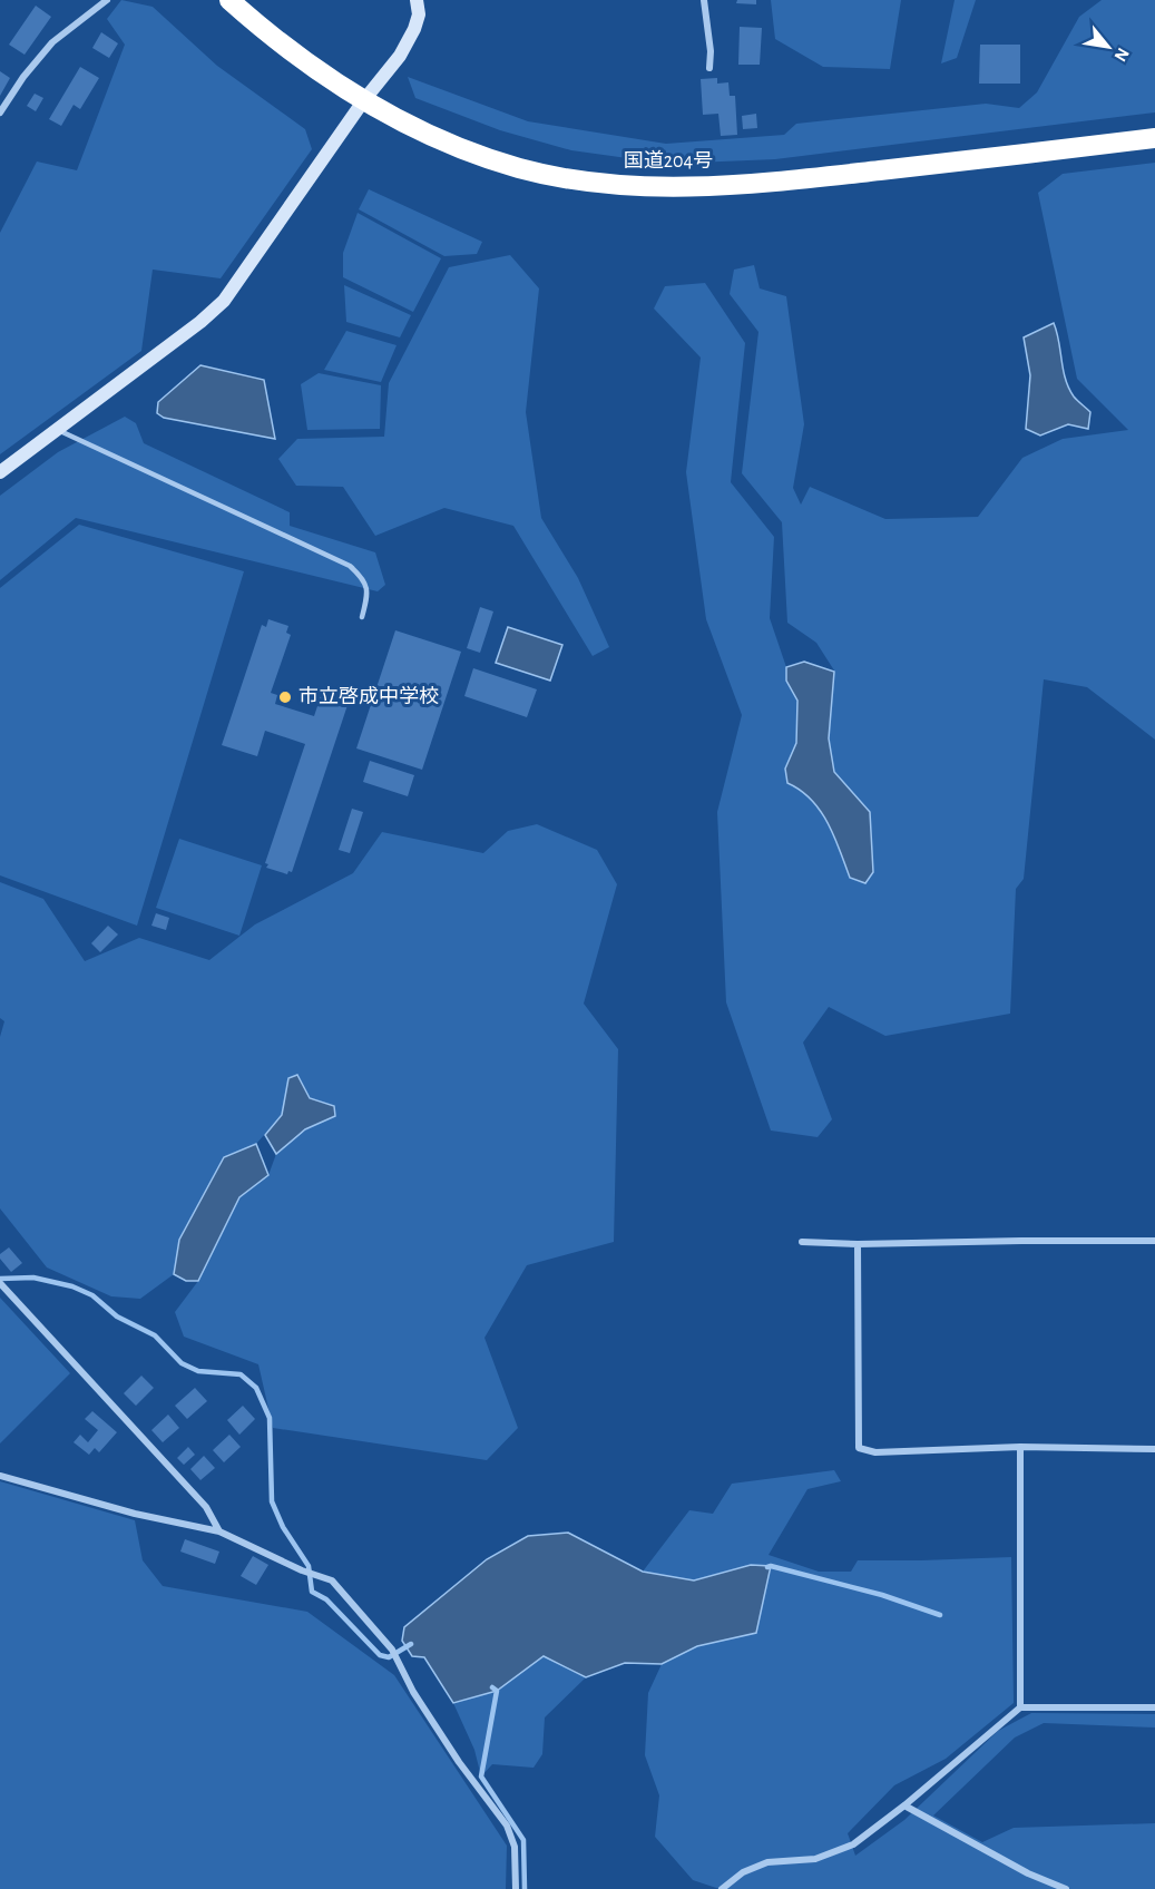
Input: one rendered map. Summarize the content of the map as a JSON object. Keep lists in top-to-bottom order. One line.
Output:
{"streets":{"highway":["国道204号"]},"places":["市立啓成中学校"],"north":"bottom right"}
